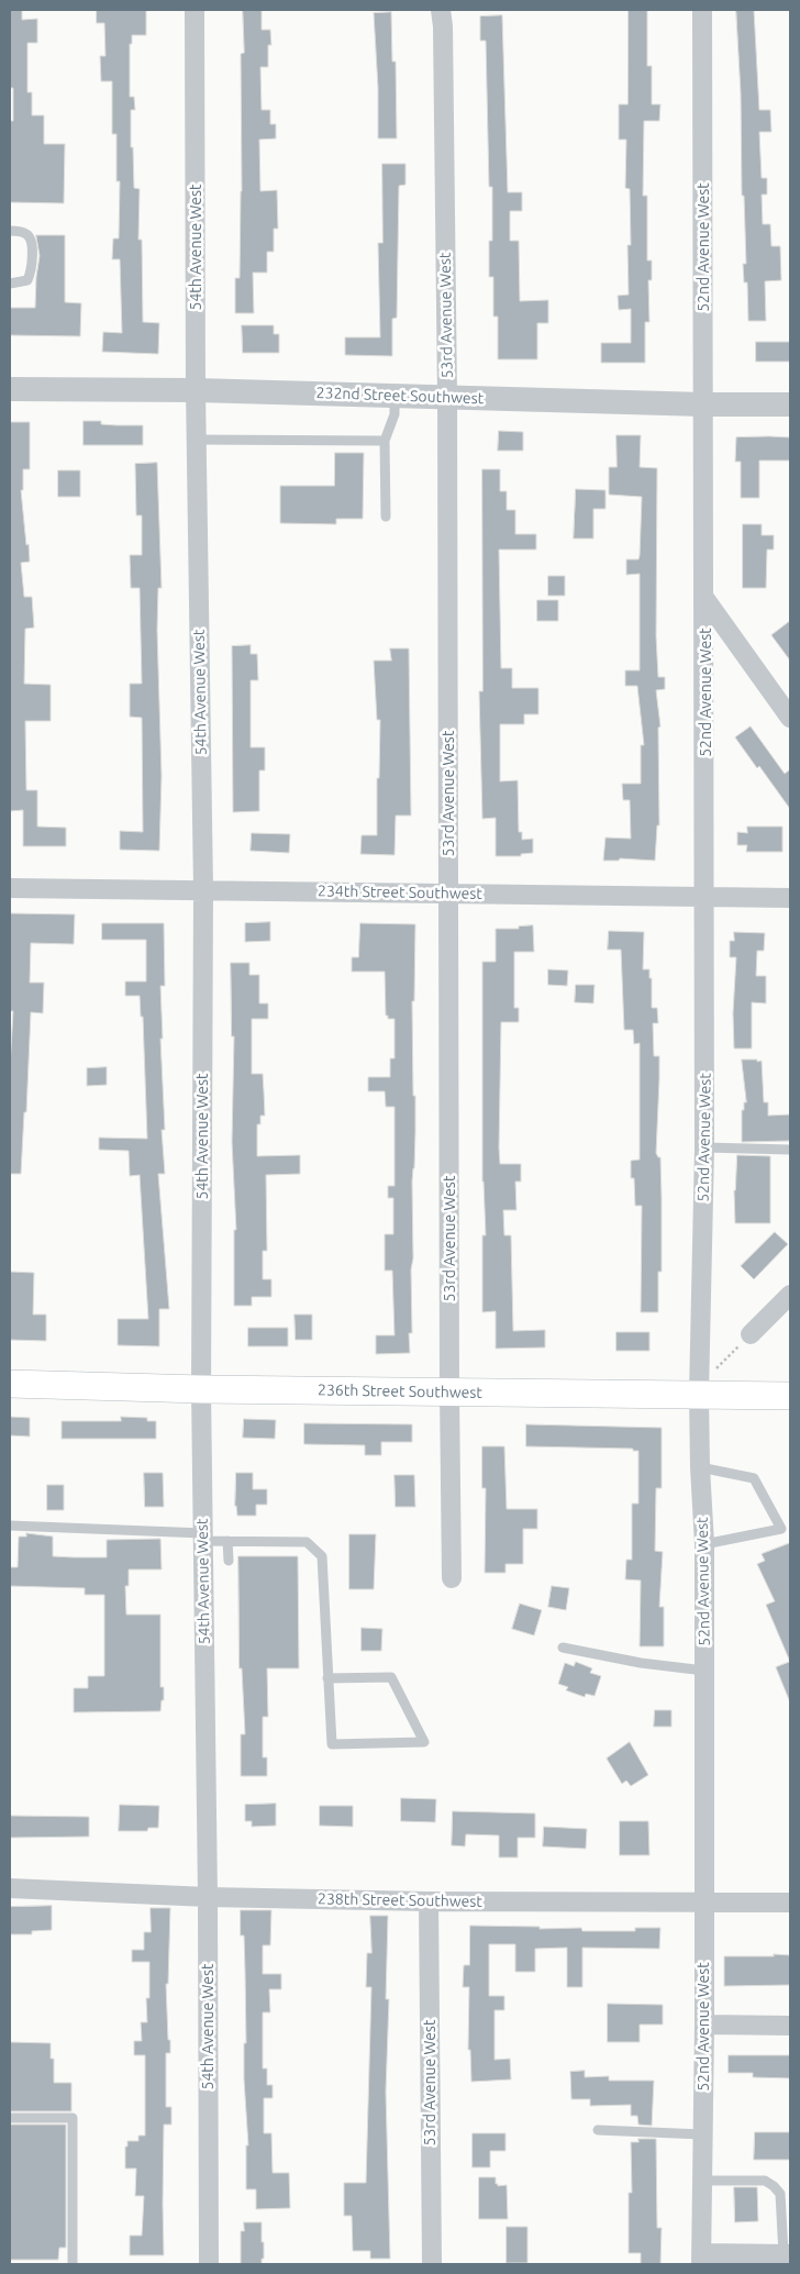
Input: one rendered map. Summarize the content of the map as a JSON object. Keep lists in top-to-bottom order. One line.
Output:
{"streets":{"main road":["236th Street Southwest"],"street":["54th Avenue West","52nd Avenue West","53rd Avenue West","232nd Street Southwest","234th Street Southwest","238th Street Southwest"]},"crossings":[["54th Avenue West","232nd Street Southwest"],["54th Avenue West","234th Street Southwest"],["54th Avenue West","236th Street Southwest"],["54th Avenue West","238th Street Southwest"],["52nd Avenue West","232nd Street Southwest"],["52nd Avenue West","234th Street Southwest"],["52nd Avenue West","236th Street Southwest"],["52nd Avenue West","238th Street Southwest"],["53rd Avenue West","232nd Street Southwest"],["53rd Avenue West","234th Street Southwest"],["53rd Avenue West","236th Street Southwest"],["53rd Avenue West","238th Street Southwest"]]}
